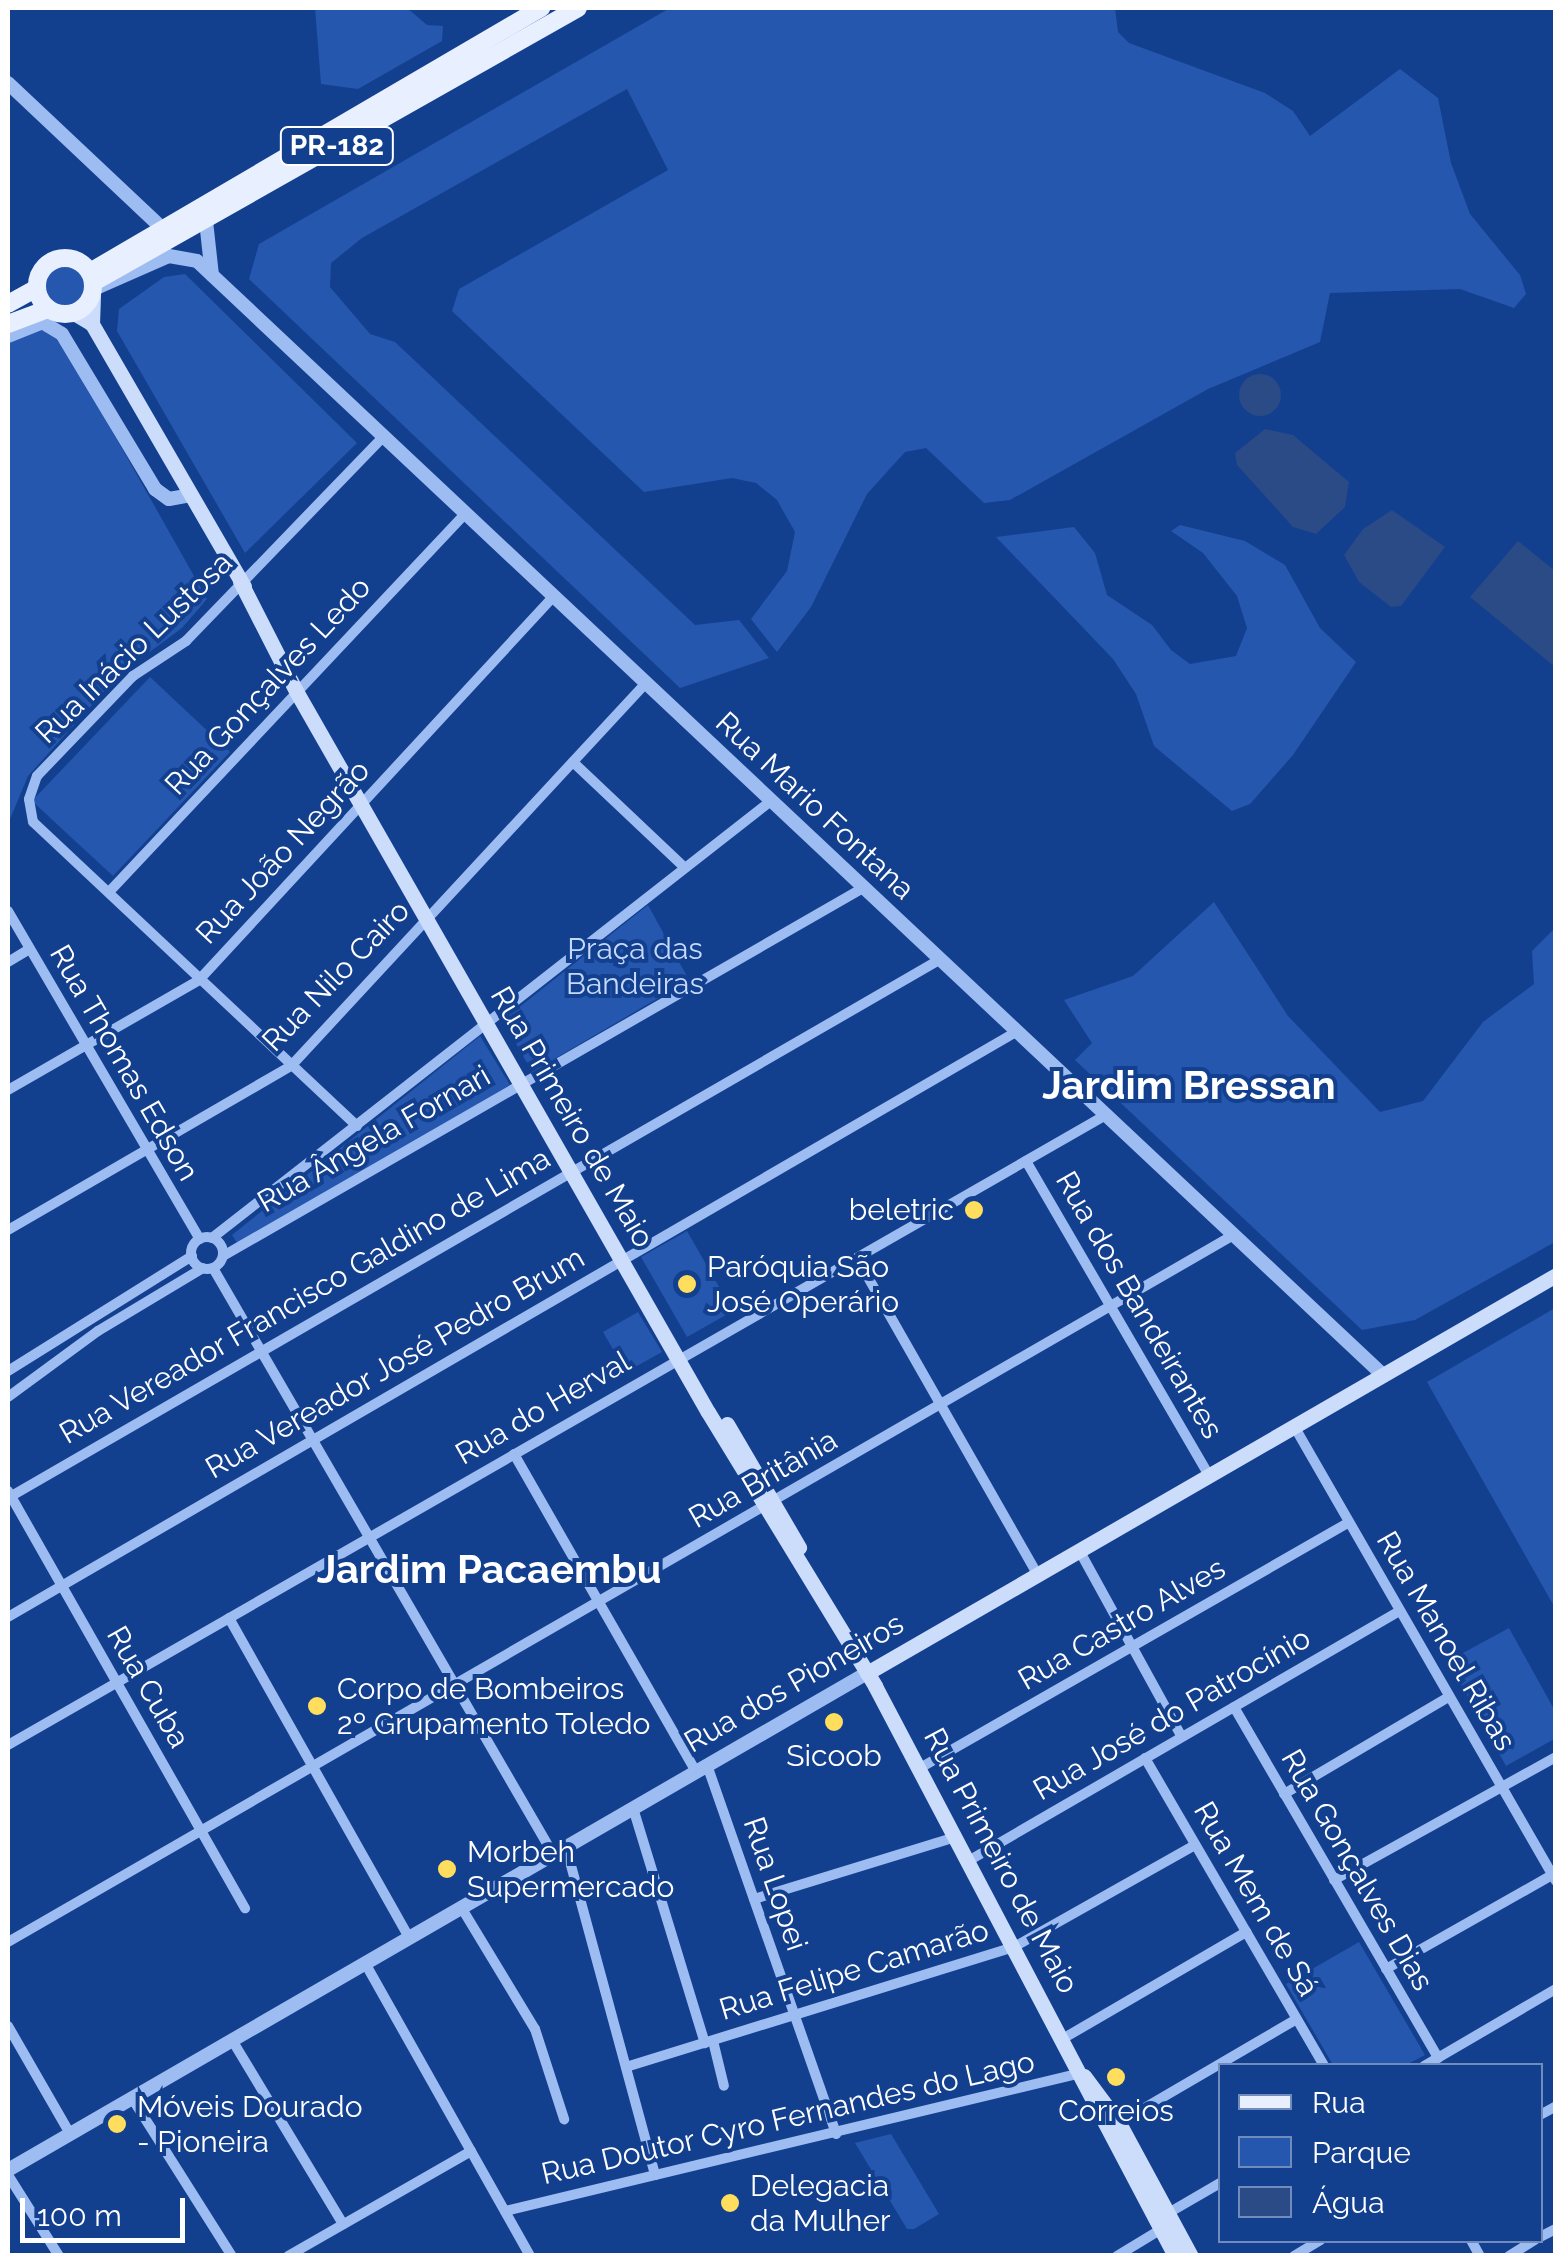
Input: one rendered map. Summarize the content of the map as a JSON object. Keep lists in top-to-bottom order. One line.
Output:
{"streets":{"main road":["PR-182","Rua Primeiro de Maio","Rua dos Pioneiros"],"street":["Rua Inácio Lustosa","Rua Gonçalves Ledo","Rua Mario Fontana","Rua João Negrão","Rua Nilo Cairo","Rua Thomas Edson","Rua Ângela Fornari","Rua Vereador Francisco Galdino de Lima","Rua dos Bandeirantes","Rua Vereador José Pedro Brum","Rua do Herval","Rua Britânia","Rua Castro Alves","Rua Manoel Ribas","Rua Cuba","Rua José do Patrocínio","Rua Gonçalves Dias","Rua Lopei","Rua Mem de Sá","Rua Felipe Camarão","Rua Doutor Cyro Fernandes do Lago"]},"crossings":[["PR-182","Rua Mario Fontana"],["PR-182","Rua Primeiro de Maio"],["Rua Inácio Lustosa","Rua Gonçalves Ledo"],["Rua Inácio Lustosa","Rua Mario Fontana"],["Rua Inácio Lustosa","Rua Primeiro de Maio"],["Rua Gonçalves Ledo","Rua Mario Fontana"],["Rua Gonçalves Ledo","Rua Primeiro de Maio"],["Rua Mario Fontana","Rua João Negrão"],["Rua Mario Fontana","Rua Nilo Cairo"],["Rua Mario Fontana","Rua Primeiro de Maio"],["Rua Mario Fontana","Rua Ângela Fornari"],["Rua Mario Fontana","Rua Vereador Francisco Galdino de Lima"],["Rua Mario Fontana","Rua Vereador José Pedro Brum"],["Rua Mario Fontana","Rua do Herval"],["Rua Mario Fontana","Rua Britânia"],["Rua Mario Fontana","Rua dos Pioneiros"],["Rua João Negrão","Rua Thomas Edson"],["Rua João Negrão","Rua Primeiro de Maio"],["Rua Nilo Cairo","Rua Thomas Edson"],["Rua Nilo Cairo","Rua Primeiro de Maio"],["Rua Thomas Edson","Rua Ângela Fornari"],["Rua Primeiro de Maio","Rua Ângela Fornari"],["Rua Primeiro de Maio","Rua Vereador Francisco Galdino de Lima"],["Rua Primeiro de Maio","Rua Vereador José Pedro Brum"],["Rua Primeiro de Maio","Rua do Herval"],["Rua Primeiro de Maio","Rua Britânia"],["Rua Primeiro de Maio","Rua Castro Alves"],["Rua Primeiro de Maio","Rua dos Pioneiros"],["Rua Primeiro de Maio","Rua José do Patrocínio"],["Rua Primeiro de Maio","Rua Felipe Camarão"],["Rua Primeiro de Maio","Rua Doutor Cyro Fernandes do Lago"],["Rua Vereador Francisco Galdino de Lima","Rua Cuba"],["Rua dos Bandeirantes","Rua do Herval"],["Rua dos Bandeirantes","Rua Britânia"],["Rua dos Bandeirantes","Rua dos Pioneiros"],["Rua Vereador José Pedro Brum","Rua Cuba"],["Rua do Herval","Rua Cuba"],["Rua do Herval","Rua Lopei"],["Rua Britânia","Rua Cuba"],["Rua Britânia","Rua Lopei"],["Rua Castro Alves","Rua Manoel Ribas"],["Rua Manoel Ribas","Rua dos Pioneiros"],["Rua Manoel Ribas","Rua José do Patrocínio"],["Rua dos Pioneiros","Rua Lopei"],["Rua José do Patrocínio","Rua Gonçalves Dias"],["Rua José do Patrocínio","Rua Mem de Sá"],["Rua Lopei","Rua Felipe Camarão"],["Rua Lopei","Rua Doutor Cyro Fernandes do Lago"],["Rua Mem de Sá","Rua Felipe Camarão"]],"districts":["Jardim Bressan","Jardim Pacaembu"],"parks":["Praça das Bandeiras"],"places":["beletric","Paróquia São José Operário","Corpo de Bombeiros 2º Grupamento Toledo","Sicoob","Morbeh Supermercado","Correios","Móveis Dourado - Pioneira","Delegacia da Mulher"],"legend":["Rua","Parque","Água"],"scale_bar":"100 m"}
